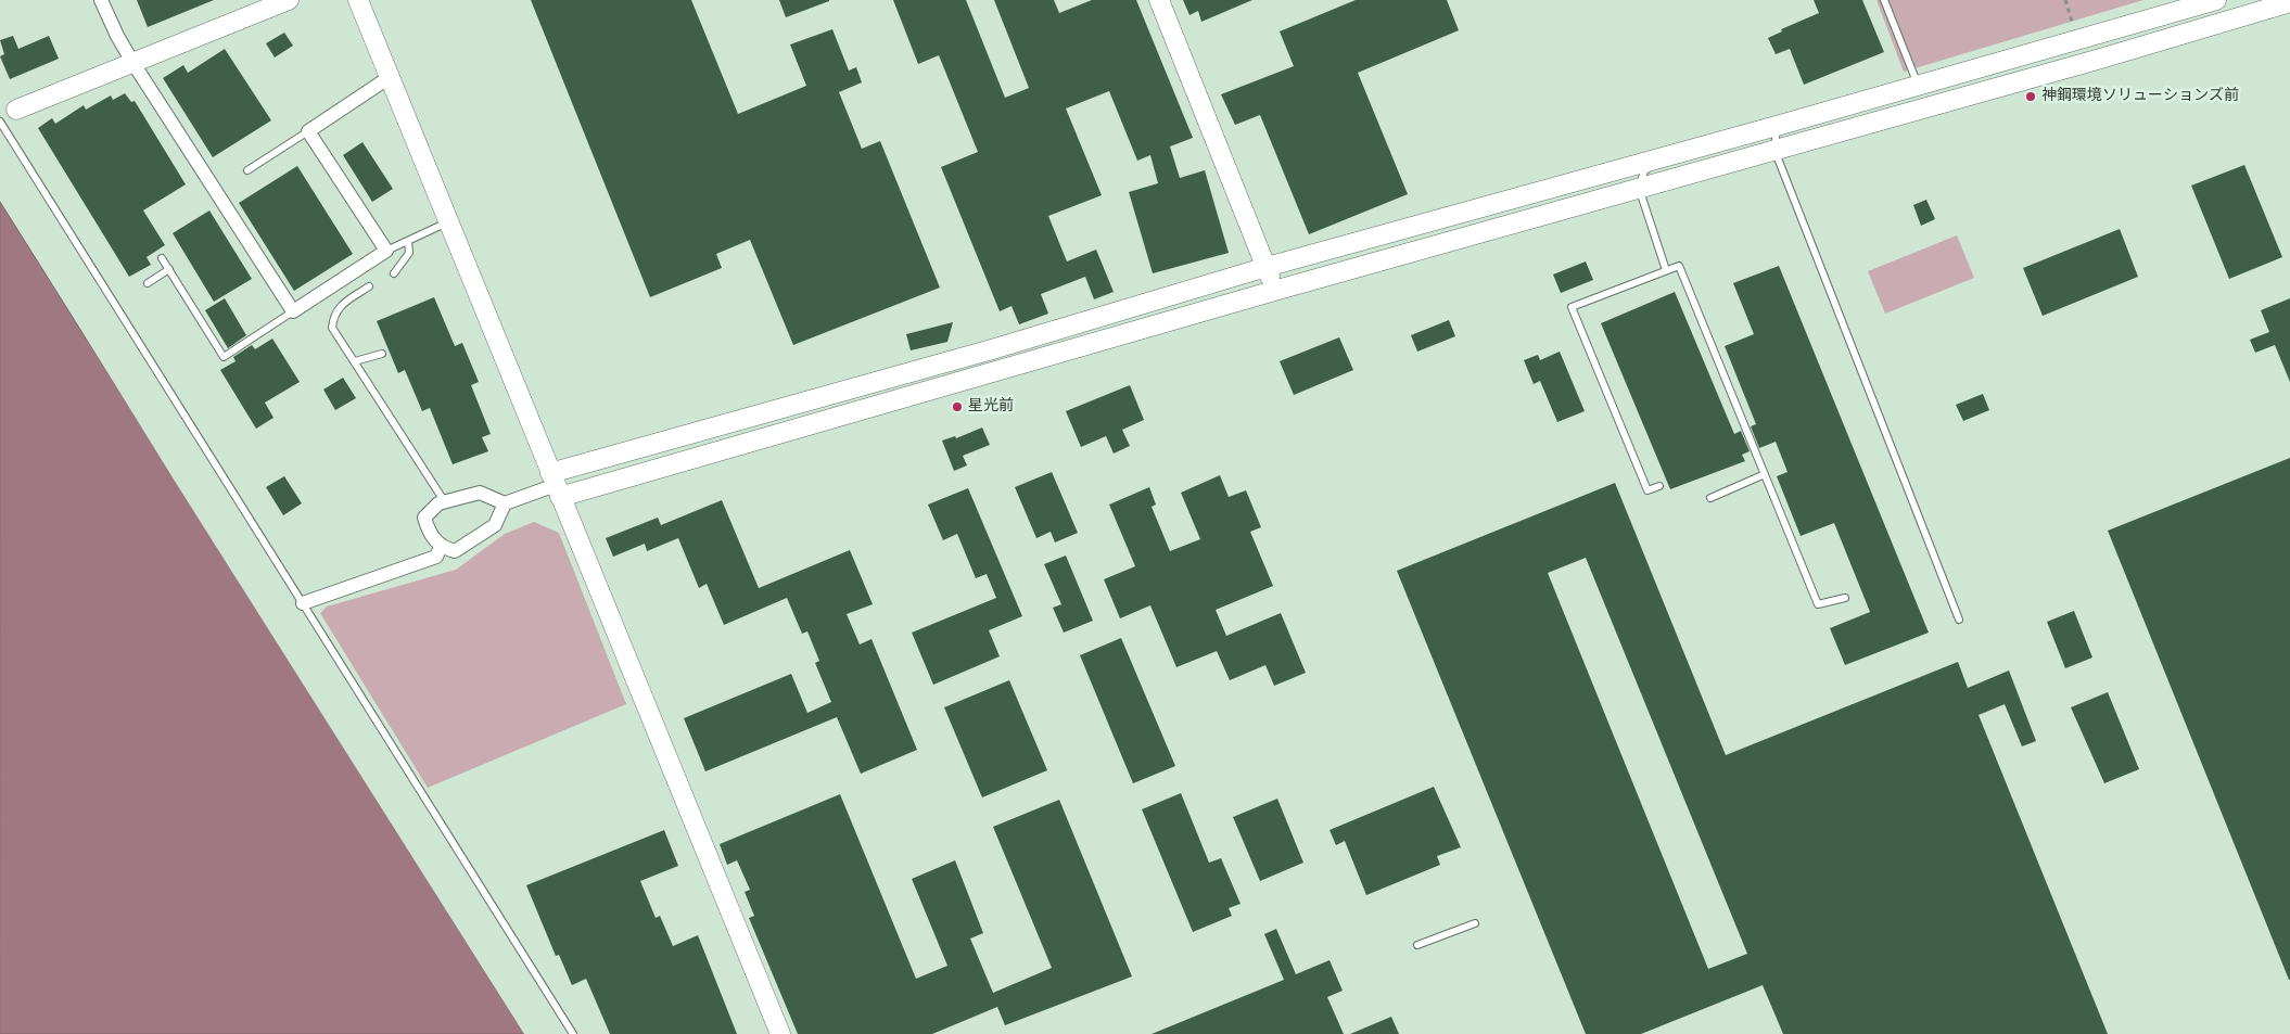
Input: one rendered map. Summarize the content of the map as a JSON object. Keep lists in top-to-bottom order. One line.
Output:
{"places":["神鋼環境ソリューションズ前","星光前"]}
